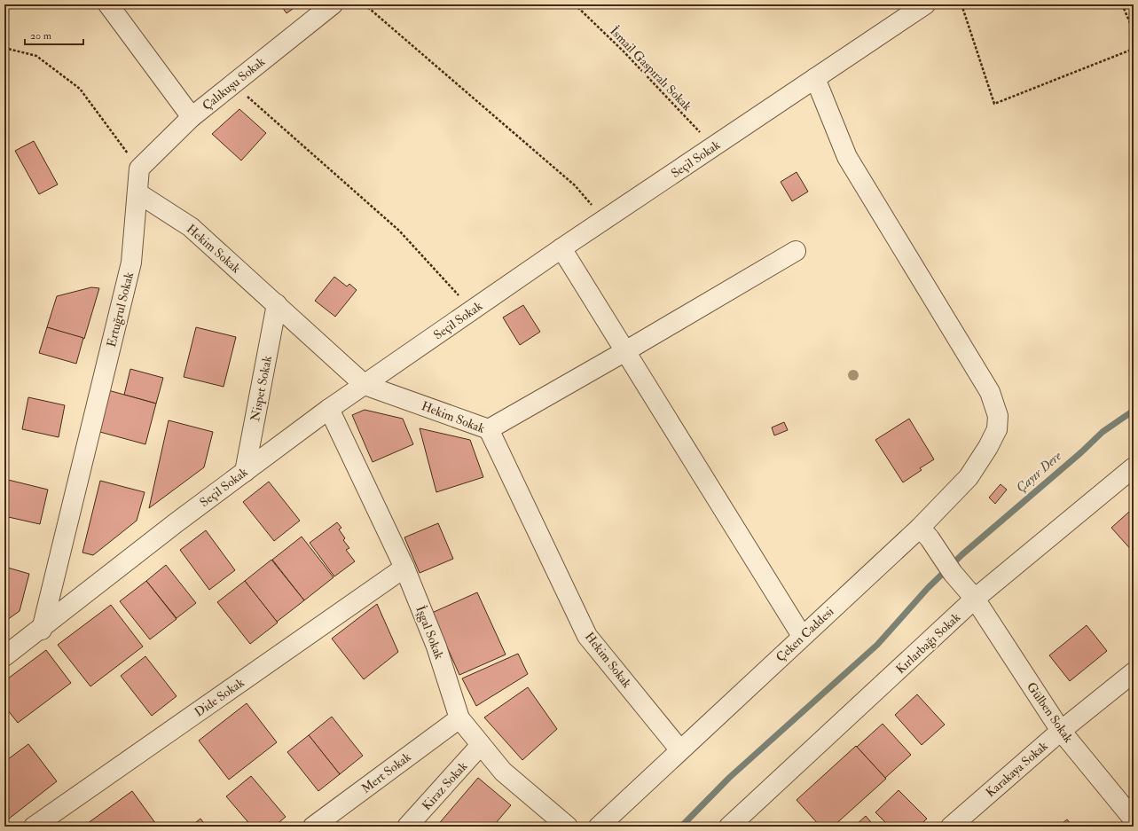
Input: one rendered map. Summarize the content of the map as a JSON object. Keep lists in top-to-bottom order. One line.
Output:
{"streets":{"street":["Çalıkuşu Sokak","Seçil Sokak","Hekim Sokak","Ertuğrul Sokak","Nispet Sokak","İşgal Sokak","Çeken Caddesi","Kırlarbağı Sokak","Dide Sokak","Gülben Sokak","Karakaya Sokak","Mert Sokak","Kiraz Sokak"],"path":["İsmail Gaspıralı Sokak"]},"crossings":[["İsmail Gaspıralı Sokak","Seçil Sokak"],["Çalıkuşu Sokak","Ertuğrul Sokak"],["Seçil Sokak","Hekim Sokak"],["Seçil Sokak","Ertuğrul Sokak"],["Seçil Sokak","Nispet Sokak"],["Seçil Sokak","İşgal Sokak"],["Seçil Sokak","Çeken Caddesi"],["Hekim Sokak","Ertuğrul Sokak"],["Hekim Sokak","Nispet Sokak"],["Hekim Sokak","Çeken Caddesi"],["İşgal Sokak","Dide Sokak"],["İşgal Sokak","Mert Sokak"],["İşgal Sokak","Kiraz Sokak"],["Çeken Caddesi","Gülben Sokak"],["Kırlarbağı Sokak","Gülben Sokak"],["Gülben Sokak","Karakaya Sokak"]],"water":["Çayır Dere"],"scale_bar":"20 m"}
